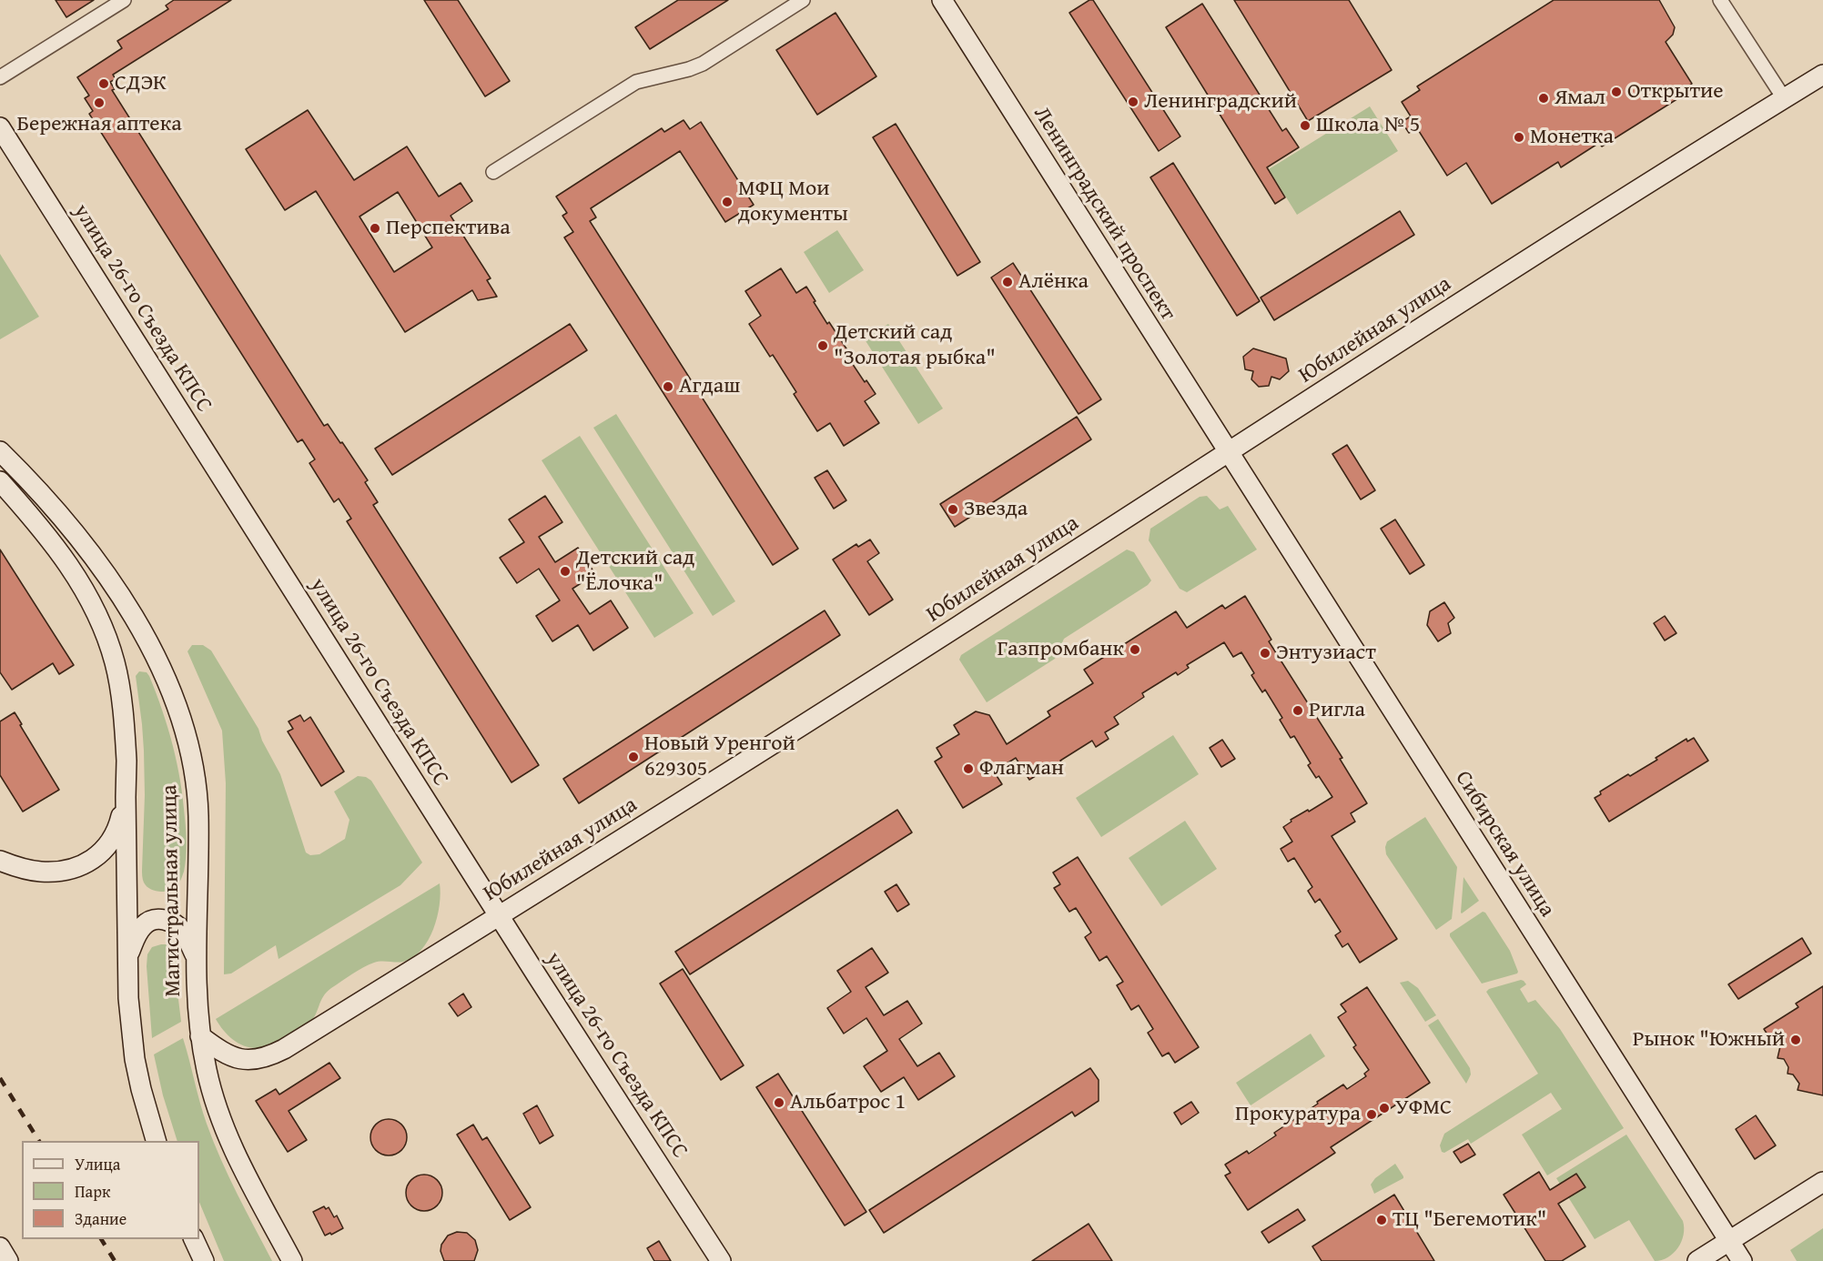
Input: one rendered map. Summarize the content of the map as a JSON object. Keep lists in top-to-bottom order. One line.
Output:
{"streets":{"main road":["Ленинградский проспект","улица 26-го Съезда КПСС","Юбилейная улица","Сибирская улица","Магистральная улица"]},"crossings":[["Ленинградский проспект","Юбилейная улица"],["Ленинградский проспект","Сибирская улица"],["улица 26-го Съезда КПСС","Юбилейная улица"],["Юбилейная улица","Сибирская улица"],["Юбилейная улица","Магистральная улица"]],"places":["СДЭК","Открытие","Ямал","Ленинградский","Бережная аптека","Школа № 5","Монетка","МФЦ Мои документы","Перспектива","Алёнка","Детский сад \"Золотая рыбка\"","Агдаш","Звезда","Детский сад \"Ёлочка\"","Газпромбанк","Энтузиаст","Ригла","Новый Уренгой 629305","Флагман","Рынок \"Южный","Альбатрос 1","УФМС","Прокуратура","ТЦ \"Бегемотик\""],"legend":["Улица","Парк","Здание"]}
